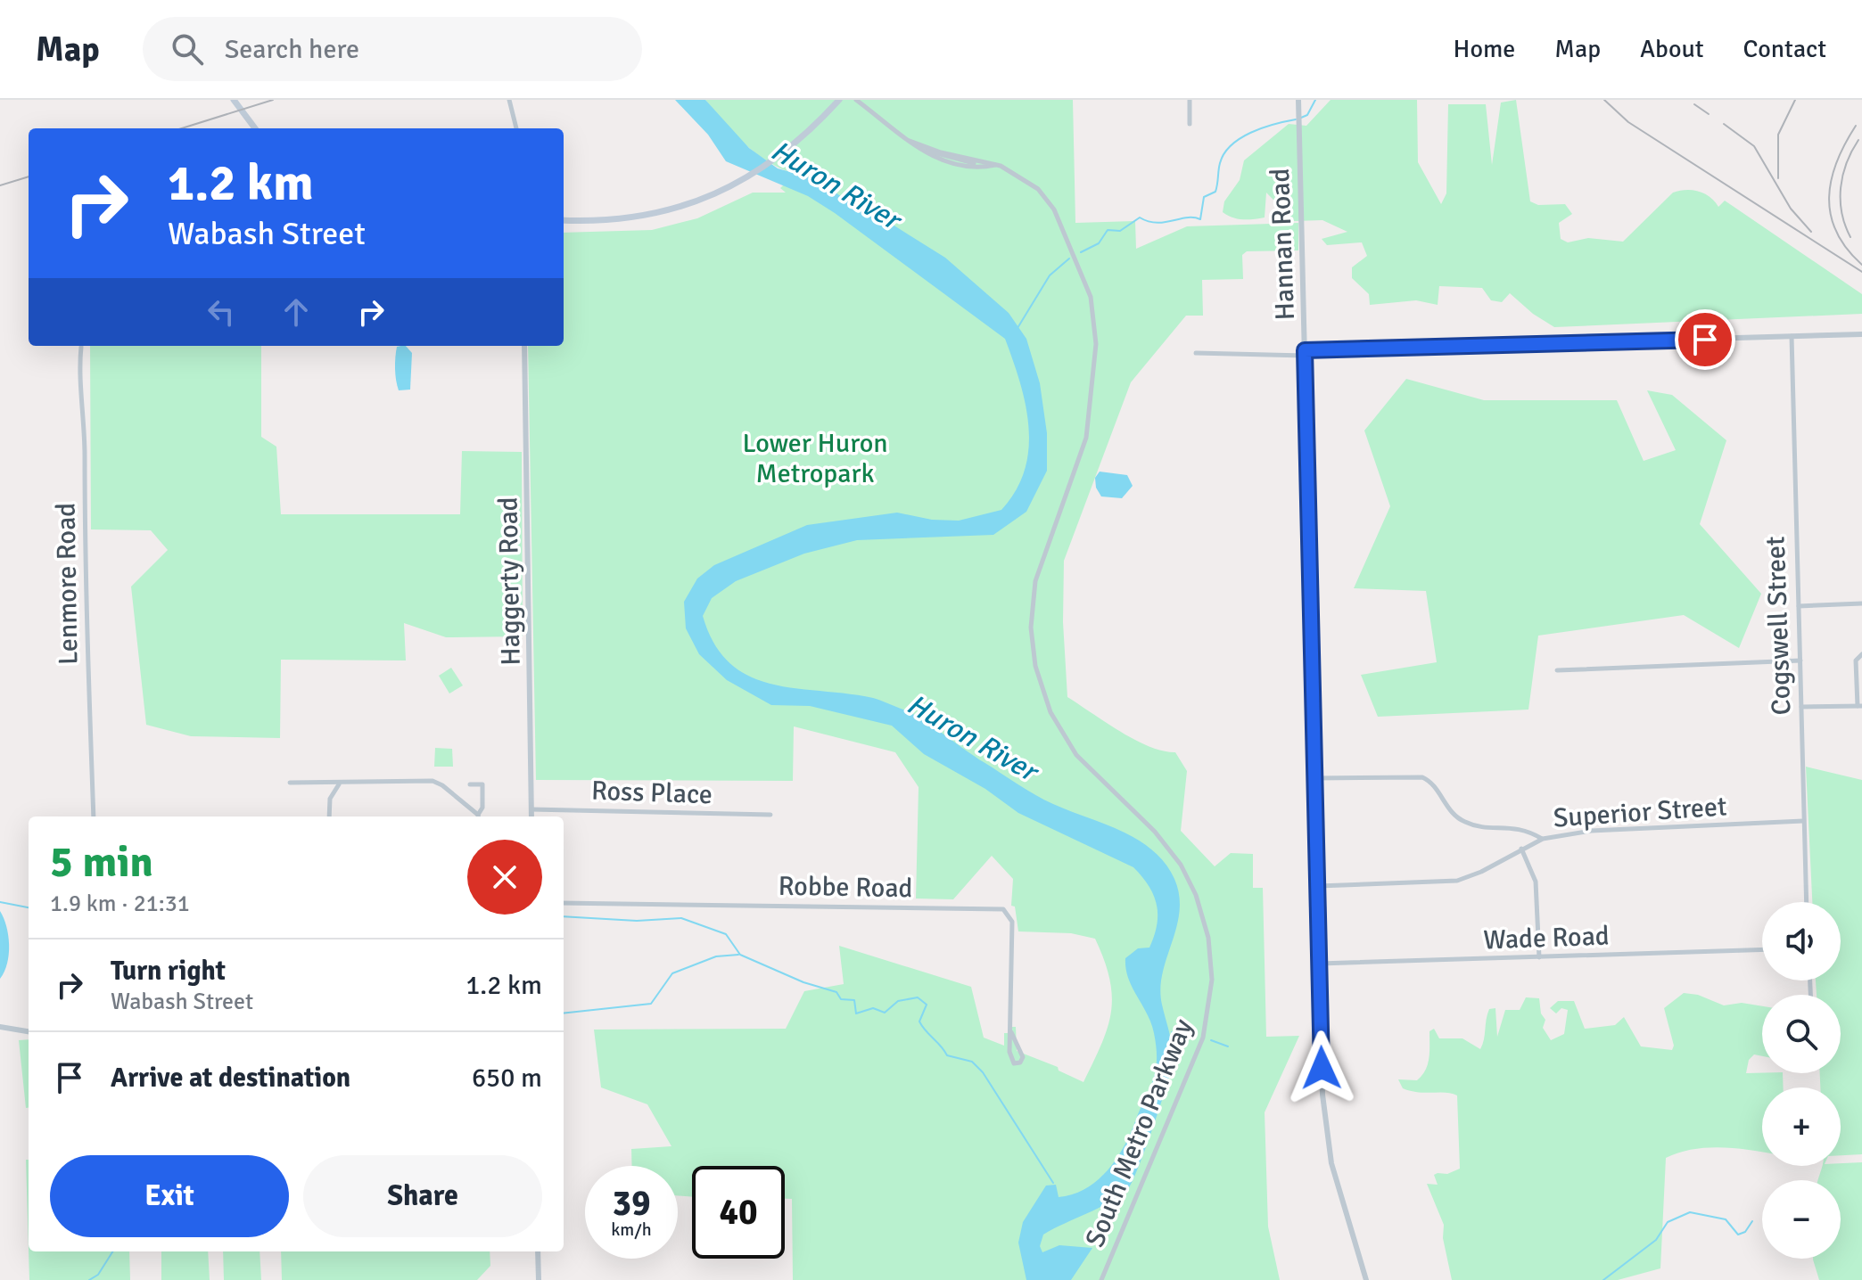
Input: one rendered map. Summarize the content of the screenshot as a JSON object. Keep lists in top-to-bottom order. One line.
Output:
{"streets":{"street":["Hannan Road","Haggerty Road","Lenmore Road","Cogswell Street","Ross Place","Superior Street","Robbe Road","Wade Road","South Metro Parkway"]},"crossings":[["Hannan Road","Superior Street"],["Hannan Road","Wade Road"],["Haggerty Road","Ross Place"],["Cogswell Street","Superior Street"]],"water":["Huron River"],"parks":["Lower Huron Metropark"],"page":{"header":"Map","search":"Search here","nav":["Home","Map","About","Contact"],"turn":["1.2 km","Wabash Street"],"heading":["5 min","1.9 km · 21:31"],"map_buttons":["+","−"],"list":[{"name":"Turn right","note":"Wabash Street","value":"1.2 km"},{"name":"Arrive at destination","value":"650 m"}],"buttons":["Exit","Share"],"speed":"39 km/h","limit":"40"}}
